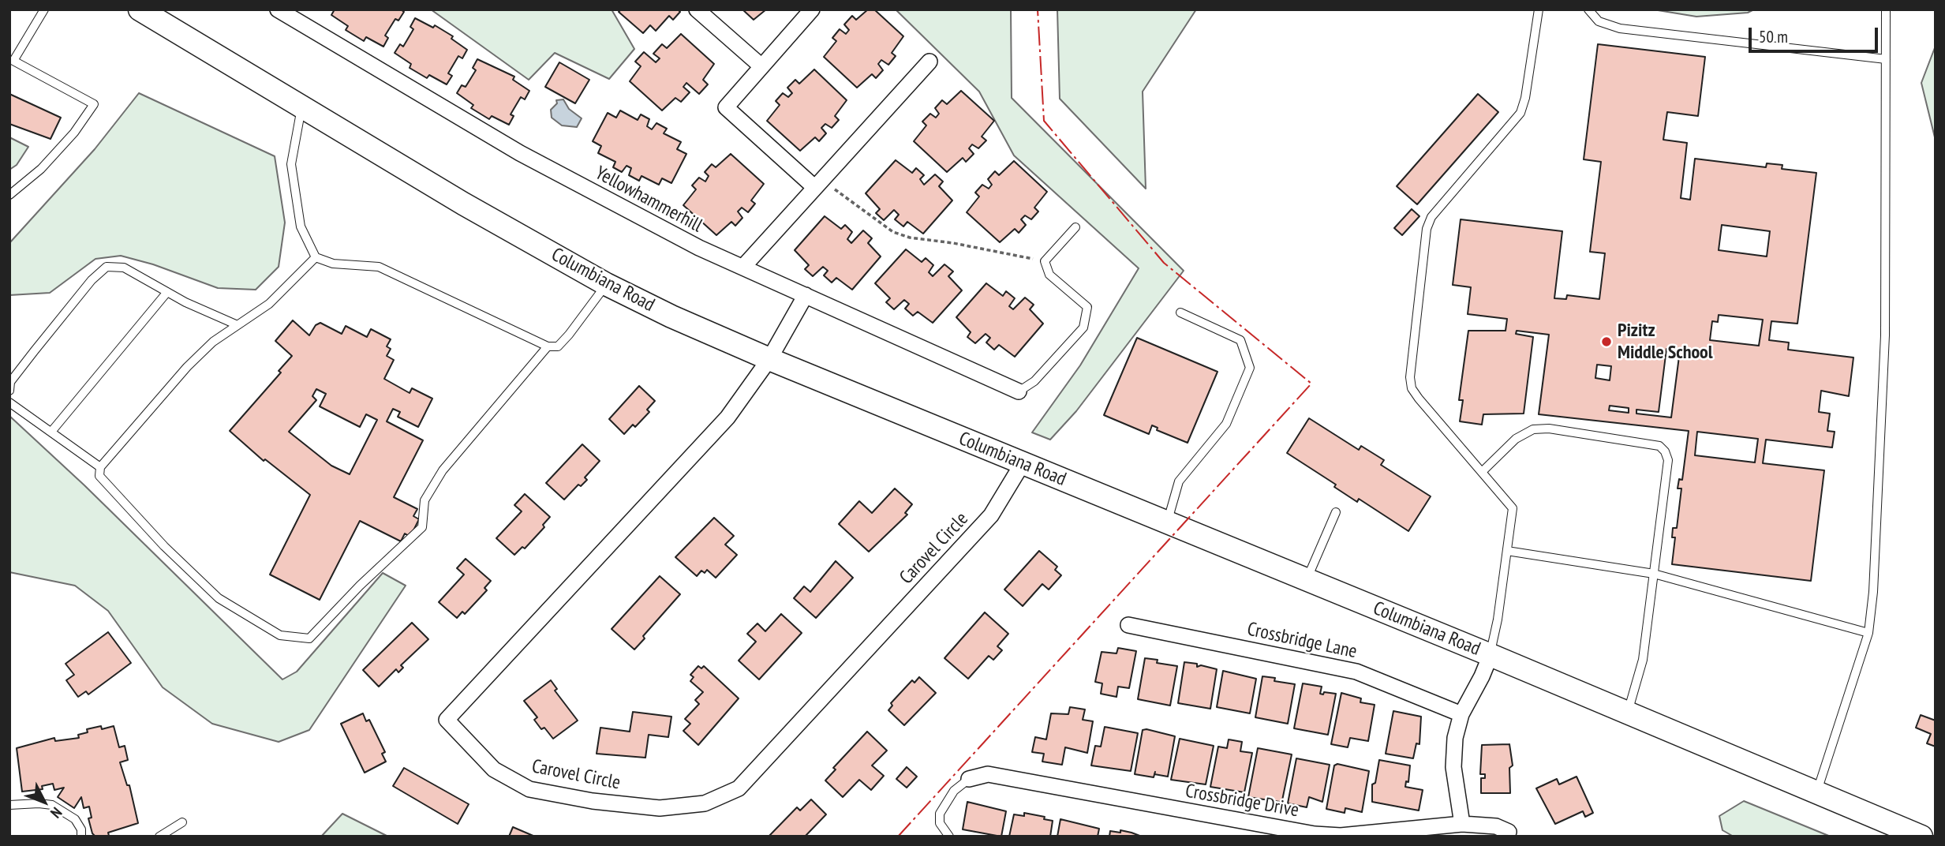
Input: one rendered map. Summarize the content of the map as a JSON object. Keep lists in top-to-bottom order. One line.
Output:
{"streets":{"main road":["Columbiana Road"],"street":["Yellowhammerhill","Carovel Circle","Crossbridge Lane","Crossbridge Drive"]},"crossings":[["Columbiana Road","Carovel Circle"]],"places":["Pizitz Middle School"],"scale_bar":"50 m","north":"bottom right"}
